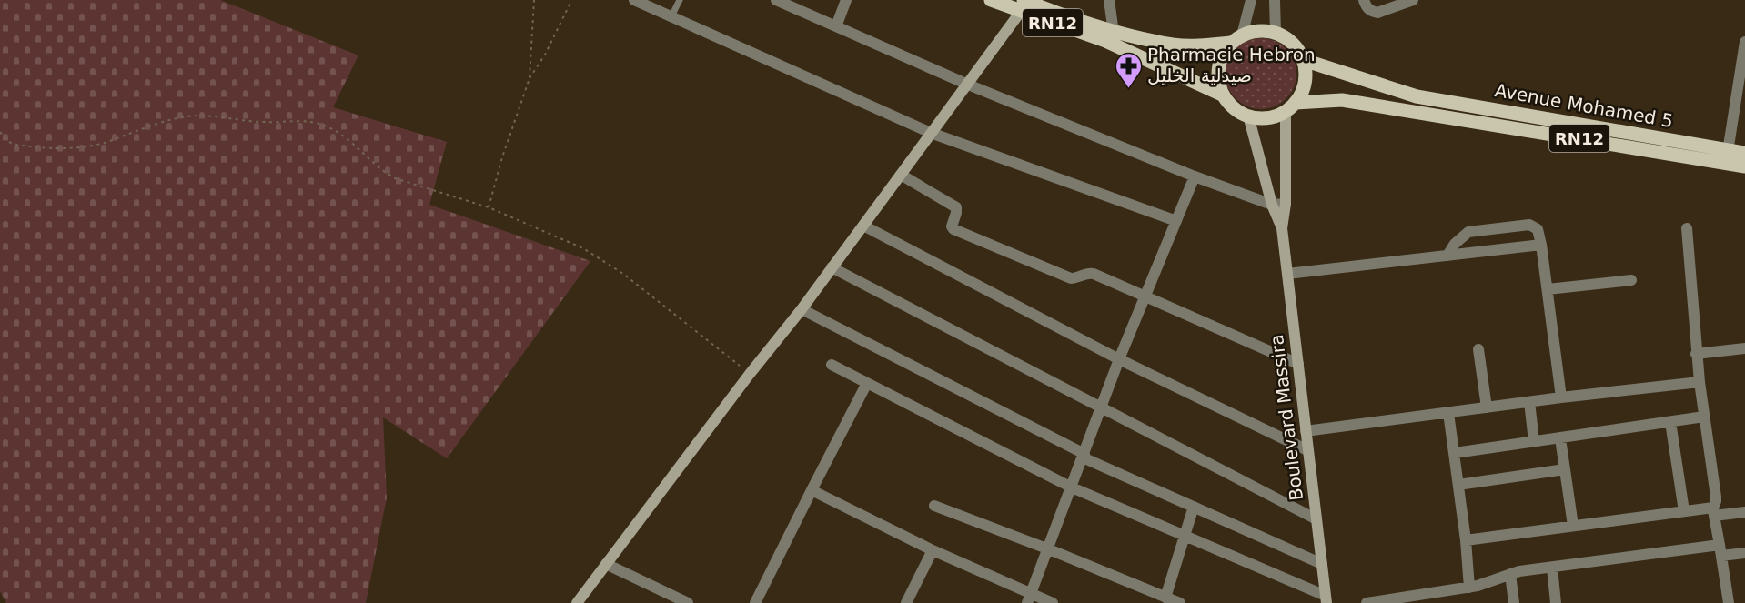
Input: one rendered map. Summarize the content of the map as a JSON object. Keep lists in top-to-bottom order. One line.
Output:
{"streets":{"main road":["RN12","Avenue Mohamed 5"],"street":["Boulevard Massira"]},"crossings":[["RN12","Avenue Mohamed 5"]],"places":{"pharmacy":["Pharmacie Hebron صيدلية الخليل"]}}
